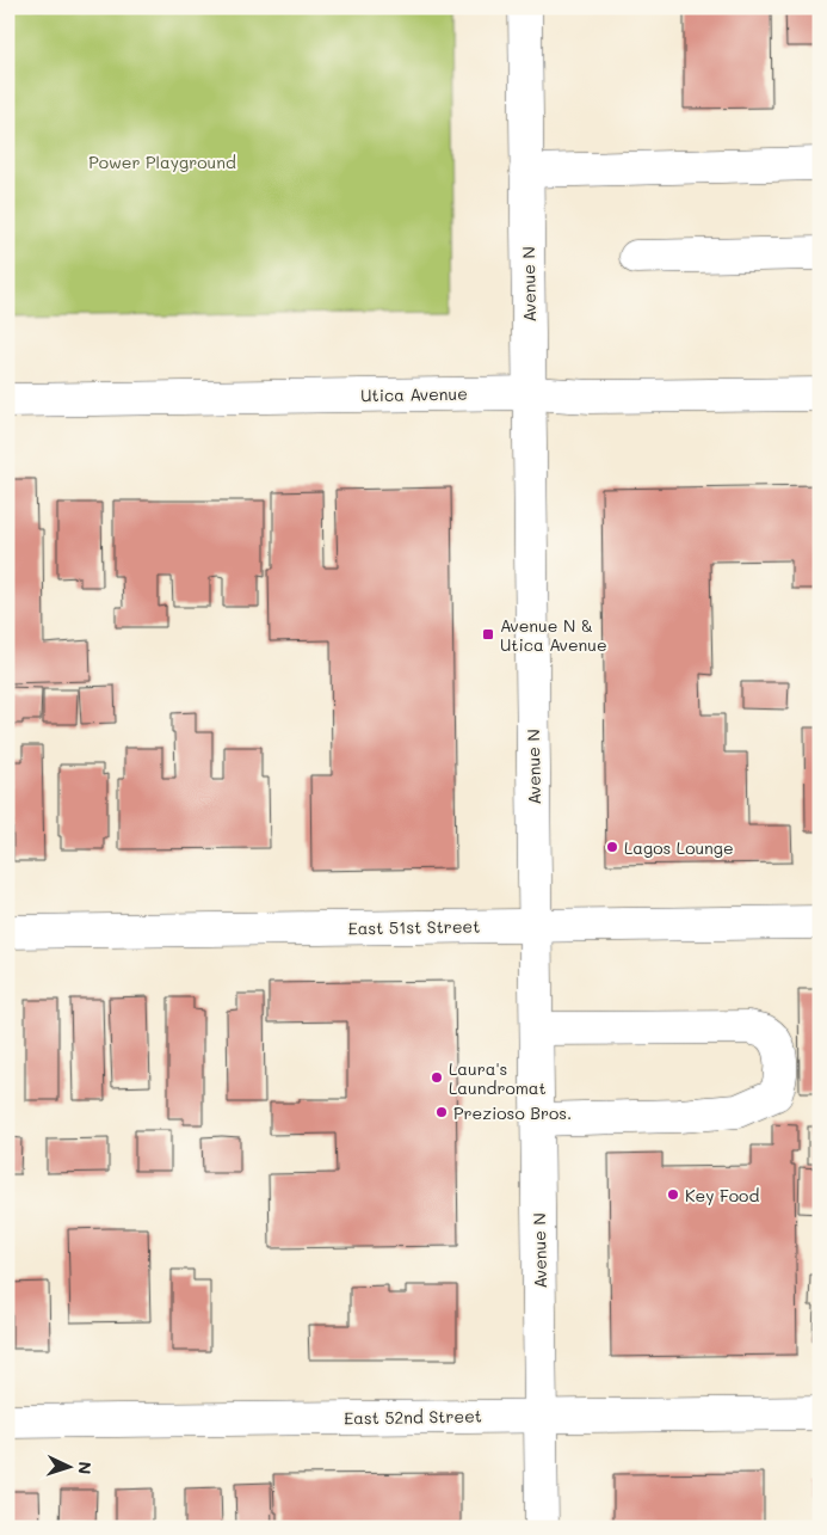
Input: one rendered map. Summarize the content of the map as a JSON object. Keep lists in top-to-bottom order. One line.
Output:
{"streets":{"street":["Avenue N","Utica Avenue","East 51st Street","East 52nd Street"]},"crossings":[["Avenue N","Utica Avenue"],["Avenue N","East 51st Street"],["Avenue N","East 52nd Street"]],"parks":["Power Playground"],"places":{"transit":["Avenue N & Utica Avenue"],"other":["Lagos Lounge","Laura's Laundromat","Prezioso Bros.","Key Food"]},"north":"right"}
